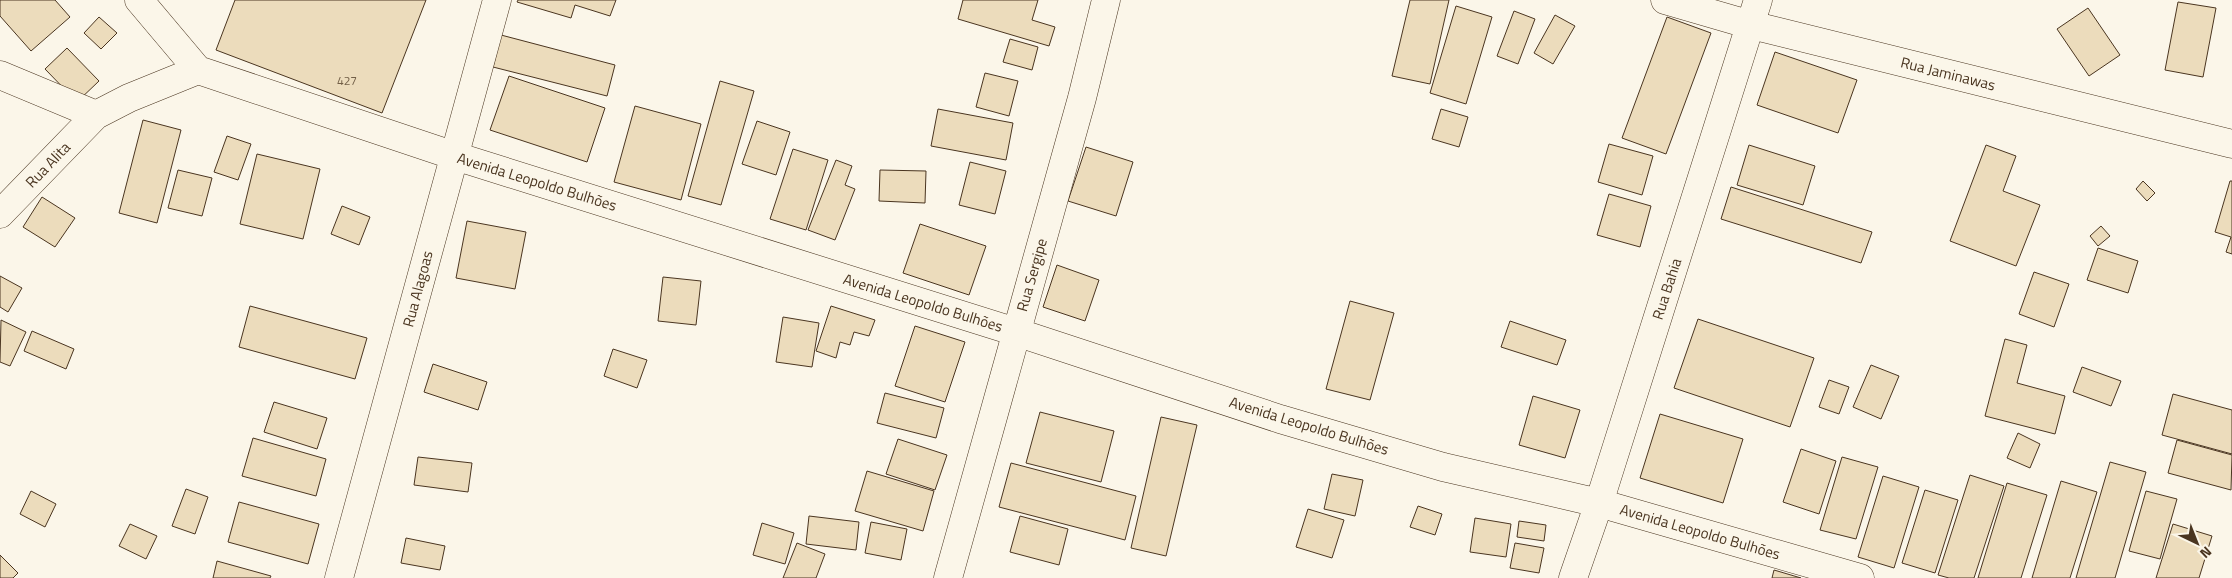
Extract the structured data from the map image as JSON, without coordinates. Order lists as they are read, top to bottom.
{
  "streets": {
    "street": [
      "Rua Jaminawas",
      "Rua Alita",
      "Avenida Leopoldo Bulhões",
      "Rua Sergipe",
      "Rua Alagoas",
      "Rua Bahia"
    ]
  },
  "crossings": [
    ["Rua Jaminawas", "Rua Bahia"],
    ["Avenida Leopoldo Bulhões", "Rua Sergipe"],
    ["Avenida Leopoldo Bulhões", "Rua Alagoas"],
    ["Avenida Leopoldo Bulhões", "Rua Bahia"]
  ],
  "house_numbers": ["427"],
  "north": "bottom right"
}
